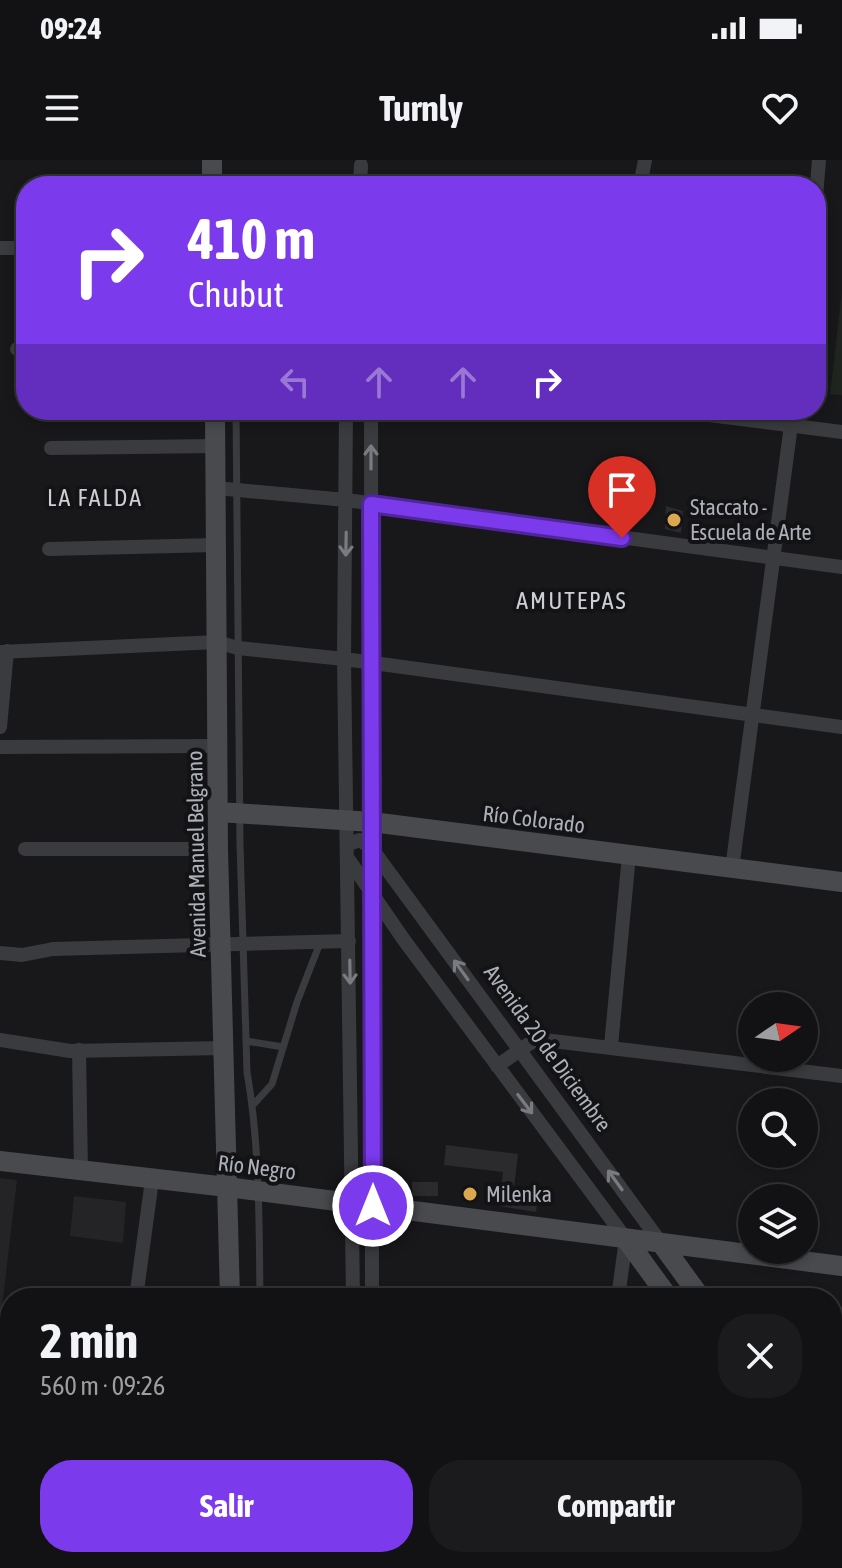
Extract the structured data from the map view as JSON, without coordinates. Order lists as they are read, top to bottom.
{
  "streets": {
    "street": [
      "Río Colorado",
      "Avenida Manuel Belgrano",
      "Avenida 20 de Diciembre",
      "Río Negro"
    ]
  },
  "crossings": [
    ["Río Colorado", "Avenida Manuel Belgrano"],
    ["Avenida Manuel Belgrano", "Río Negro"],
    ["Avenida 20 de Diciembre", "Río Negro"]
  ],
  "districts": ["LA FALDA", "AMUTEPAS"],
  "places": ["Staccato - Escuela de Arte", "Milenka"],
  "north": "right",
  "page": {
    "status": "09:24",
    "header": "Turnly",
    "turn": ["410 m", "Chubut"],
    "heading": ["2 min", "560 m · 09:26"],
    "buttons": ["Salir", "Compartir"]
  }
}
